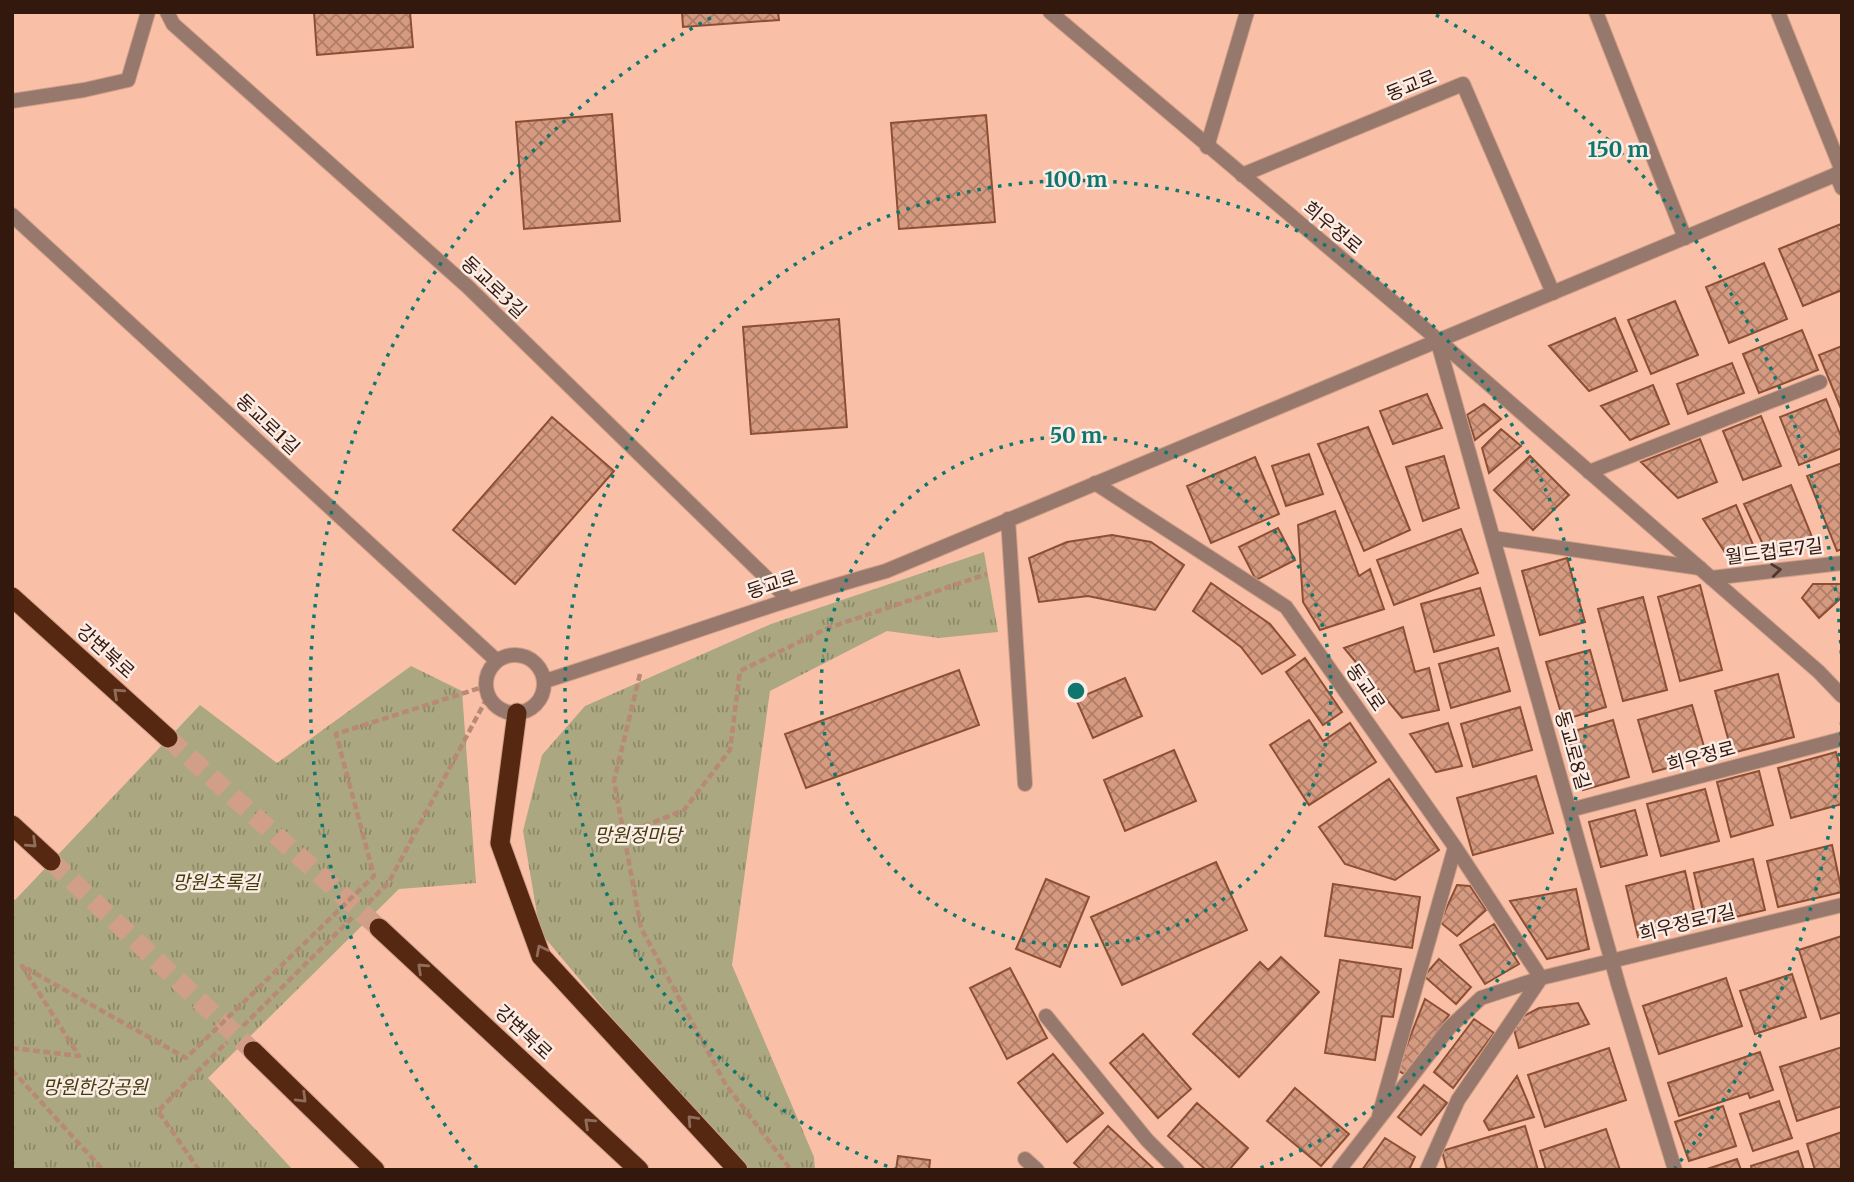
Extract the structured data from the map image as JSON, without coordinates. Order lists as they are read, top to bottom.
{
  "streets": {
    "highway": ["강변북로"],
    "street": [
      "동교로",
      "희우정로",
      "동교로3길",
      "동교로1길",
      "월드컵로7길",
      "동교로8길",
      "희우정로7길"
    ]
  },
  "crossings": [
    ["동교로", "희우정로"],
    ["동교로", "동교로3길"],
    ["동교로", "동교로1길"],
    ["동교로", "동교로8길"],
    ["동교로", "희우정로7길"],
    ["희우정로", "월드컵로7길"],
    ["희우정로", "동교로8길"],
    ["동교로8길", "희우정로7길"]
  ],
  "one_way": ["월드컵로7길", "강변북로"],
  "parks": ["망원정마당", "망원초록길", "망원한강공원"],
  "rings": ["150 m", "100 m", "50 m"]
}
